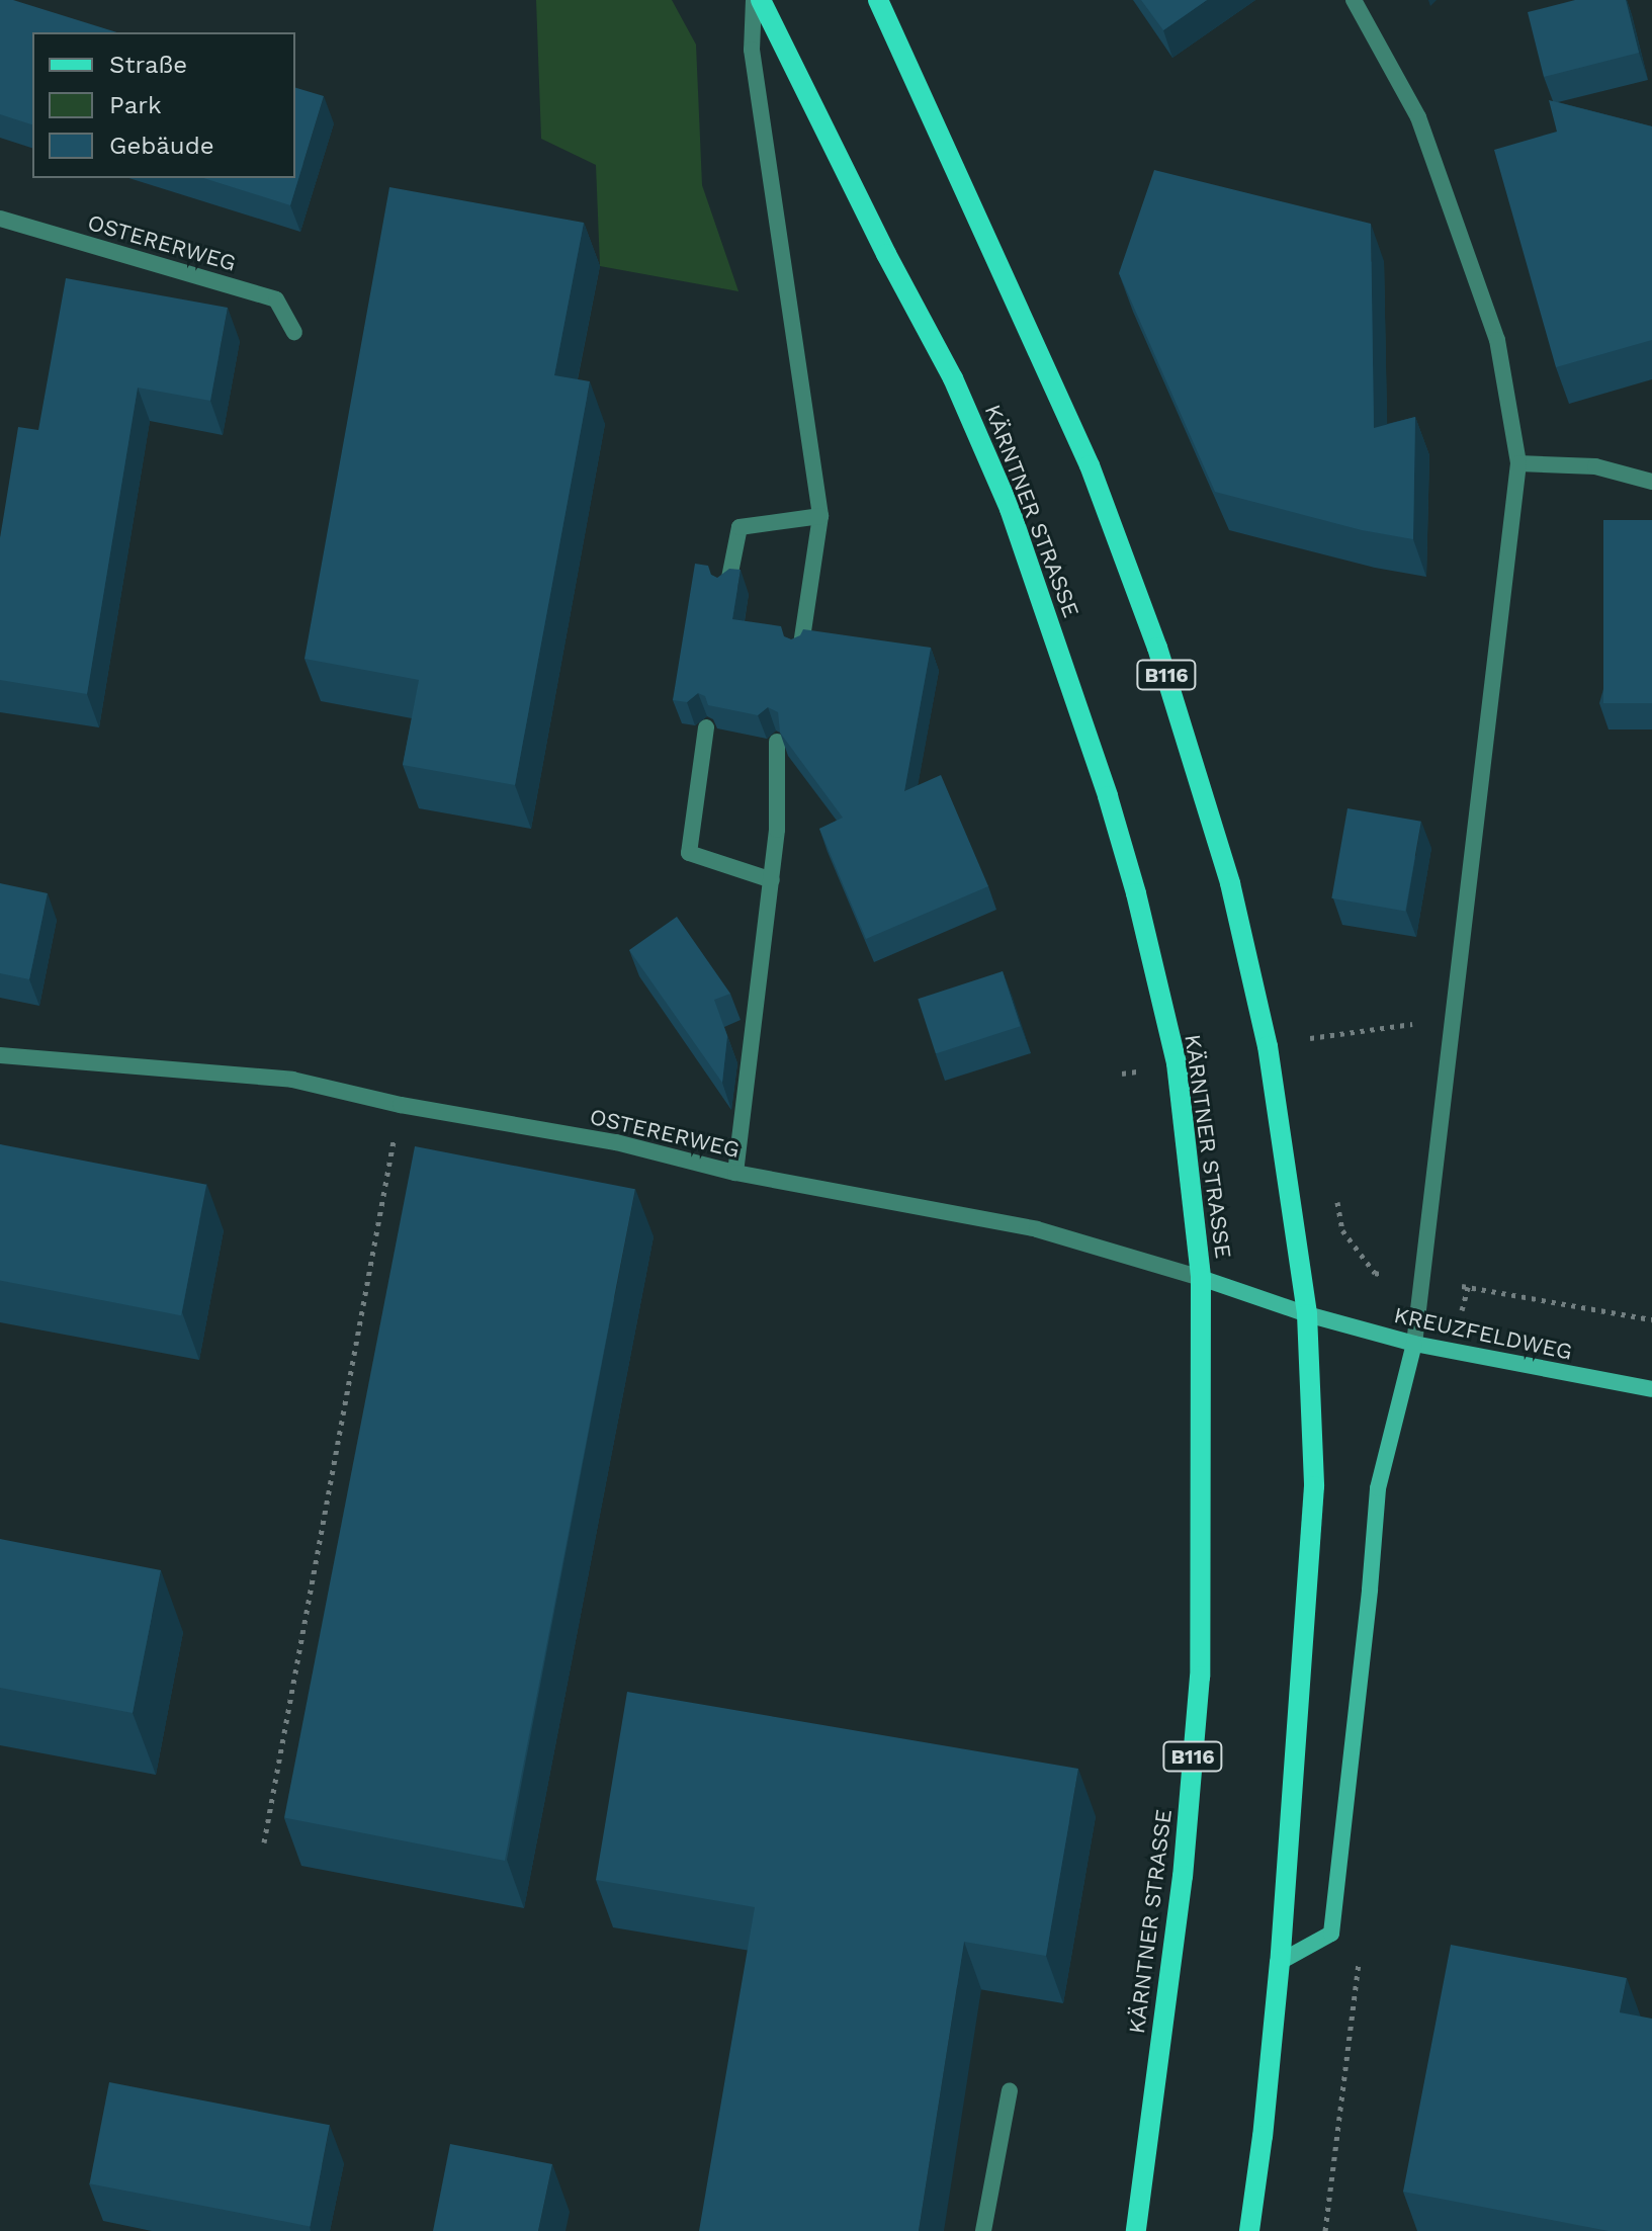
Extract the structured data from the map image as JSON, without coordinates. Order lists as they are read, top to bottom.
{
  "streets": {
    "main road": [
      "OSTERERWEG",
      "KÄRNTNER STRASSE",
      "B116",
      "KREUZFELDWEG"
    ]
  },
  "crossings": [
    ["OSTERERWEG", "KÄRNTNER STRASSE"],
    ["OSTERERWEG", "B116"],
    ["OSTERERWEG", "KREUZFELDWEG"],
    ["B116", "KREUZFELDWEG"]
  ],
  "legend": ["Straße", "Park", "Gebäude"]
}
